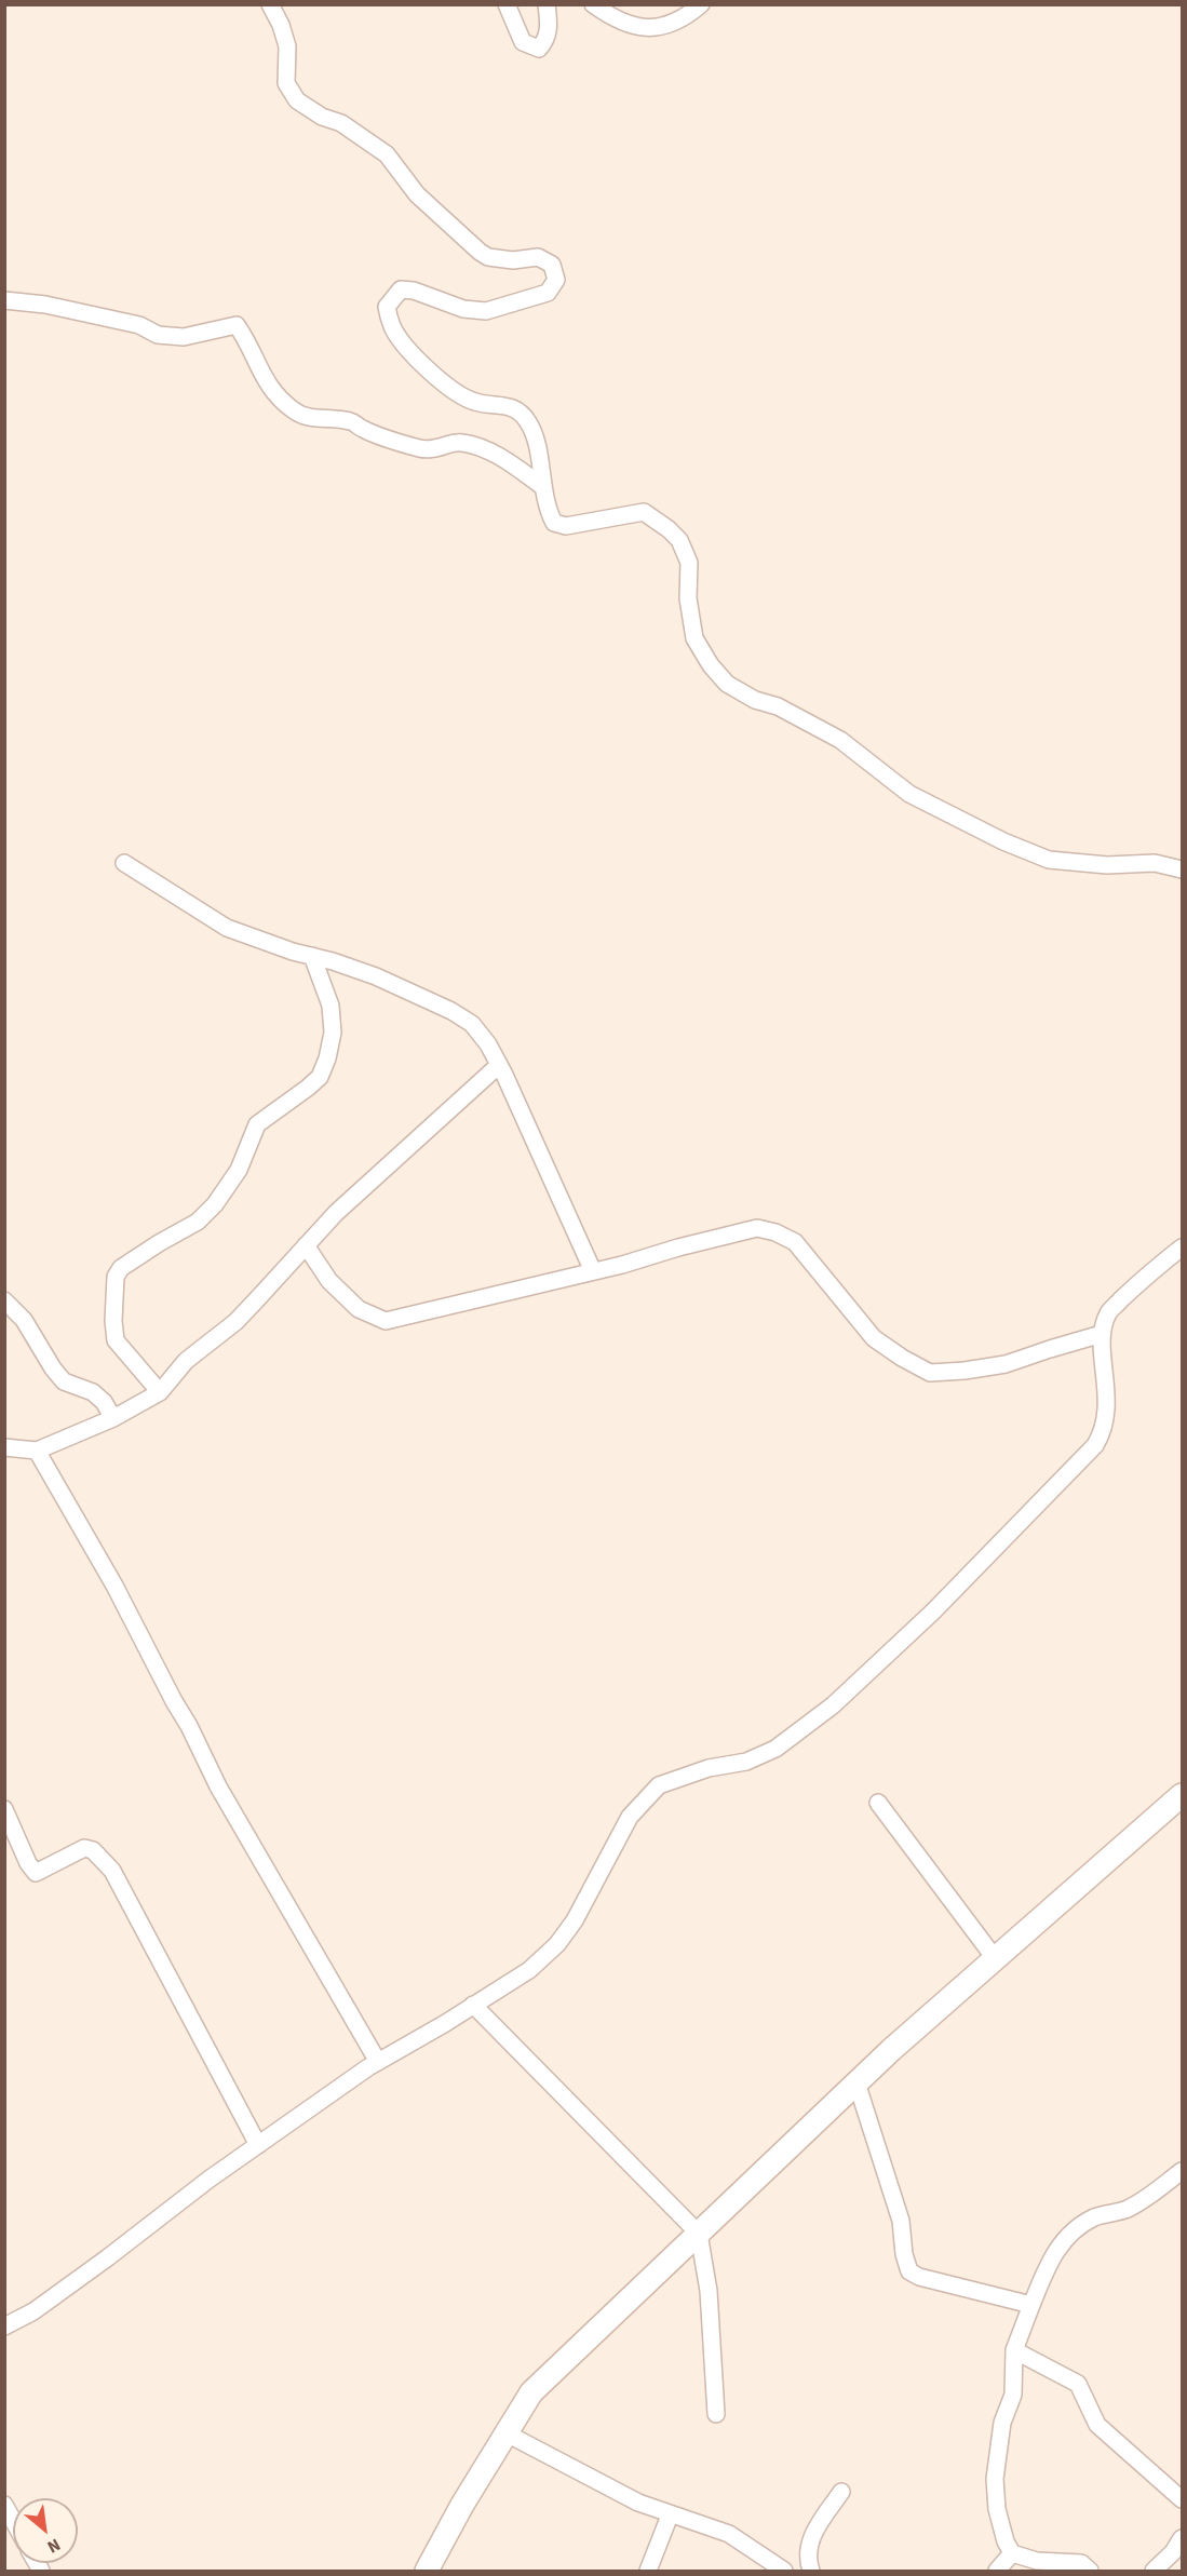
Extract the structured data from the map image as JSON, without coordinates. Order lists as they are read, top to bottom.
{
  "north": "bottom right"
}
